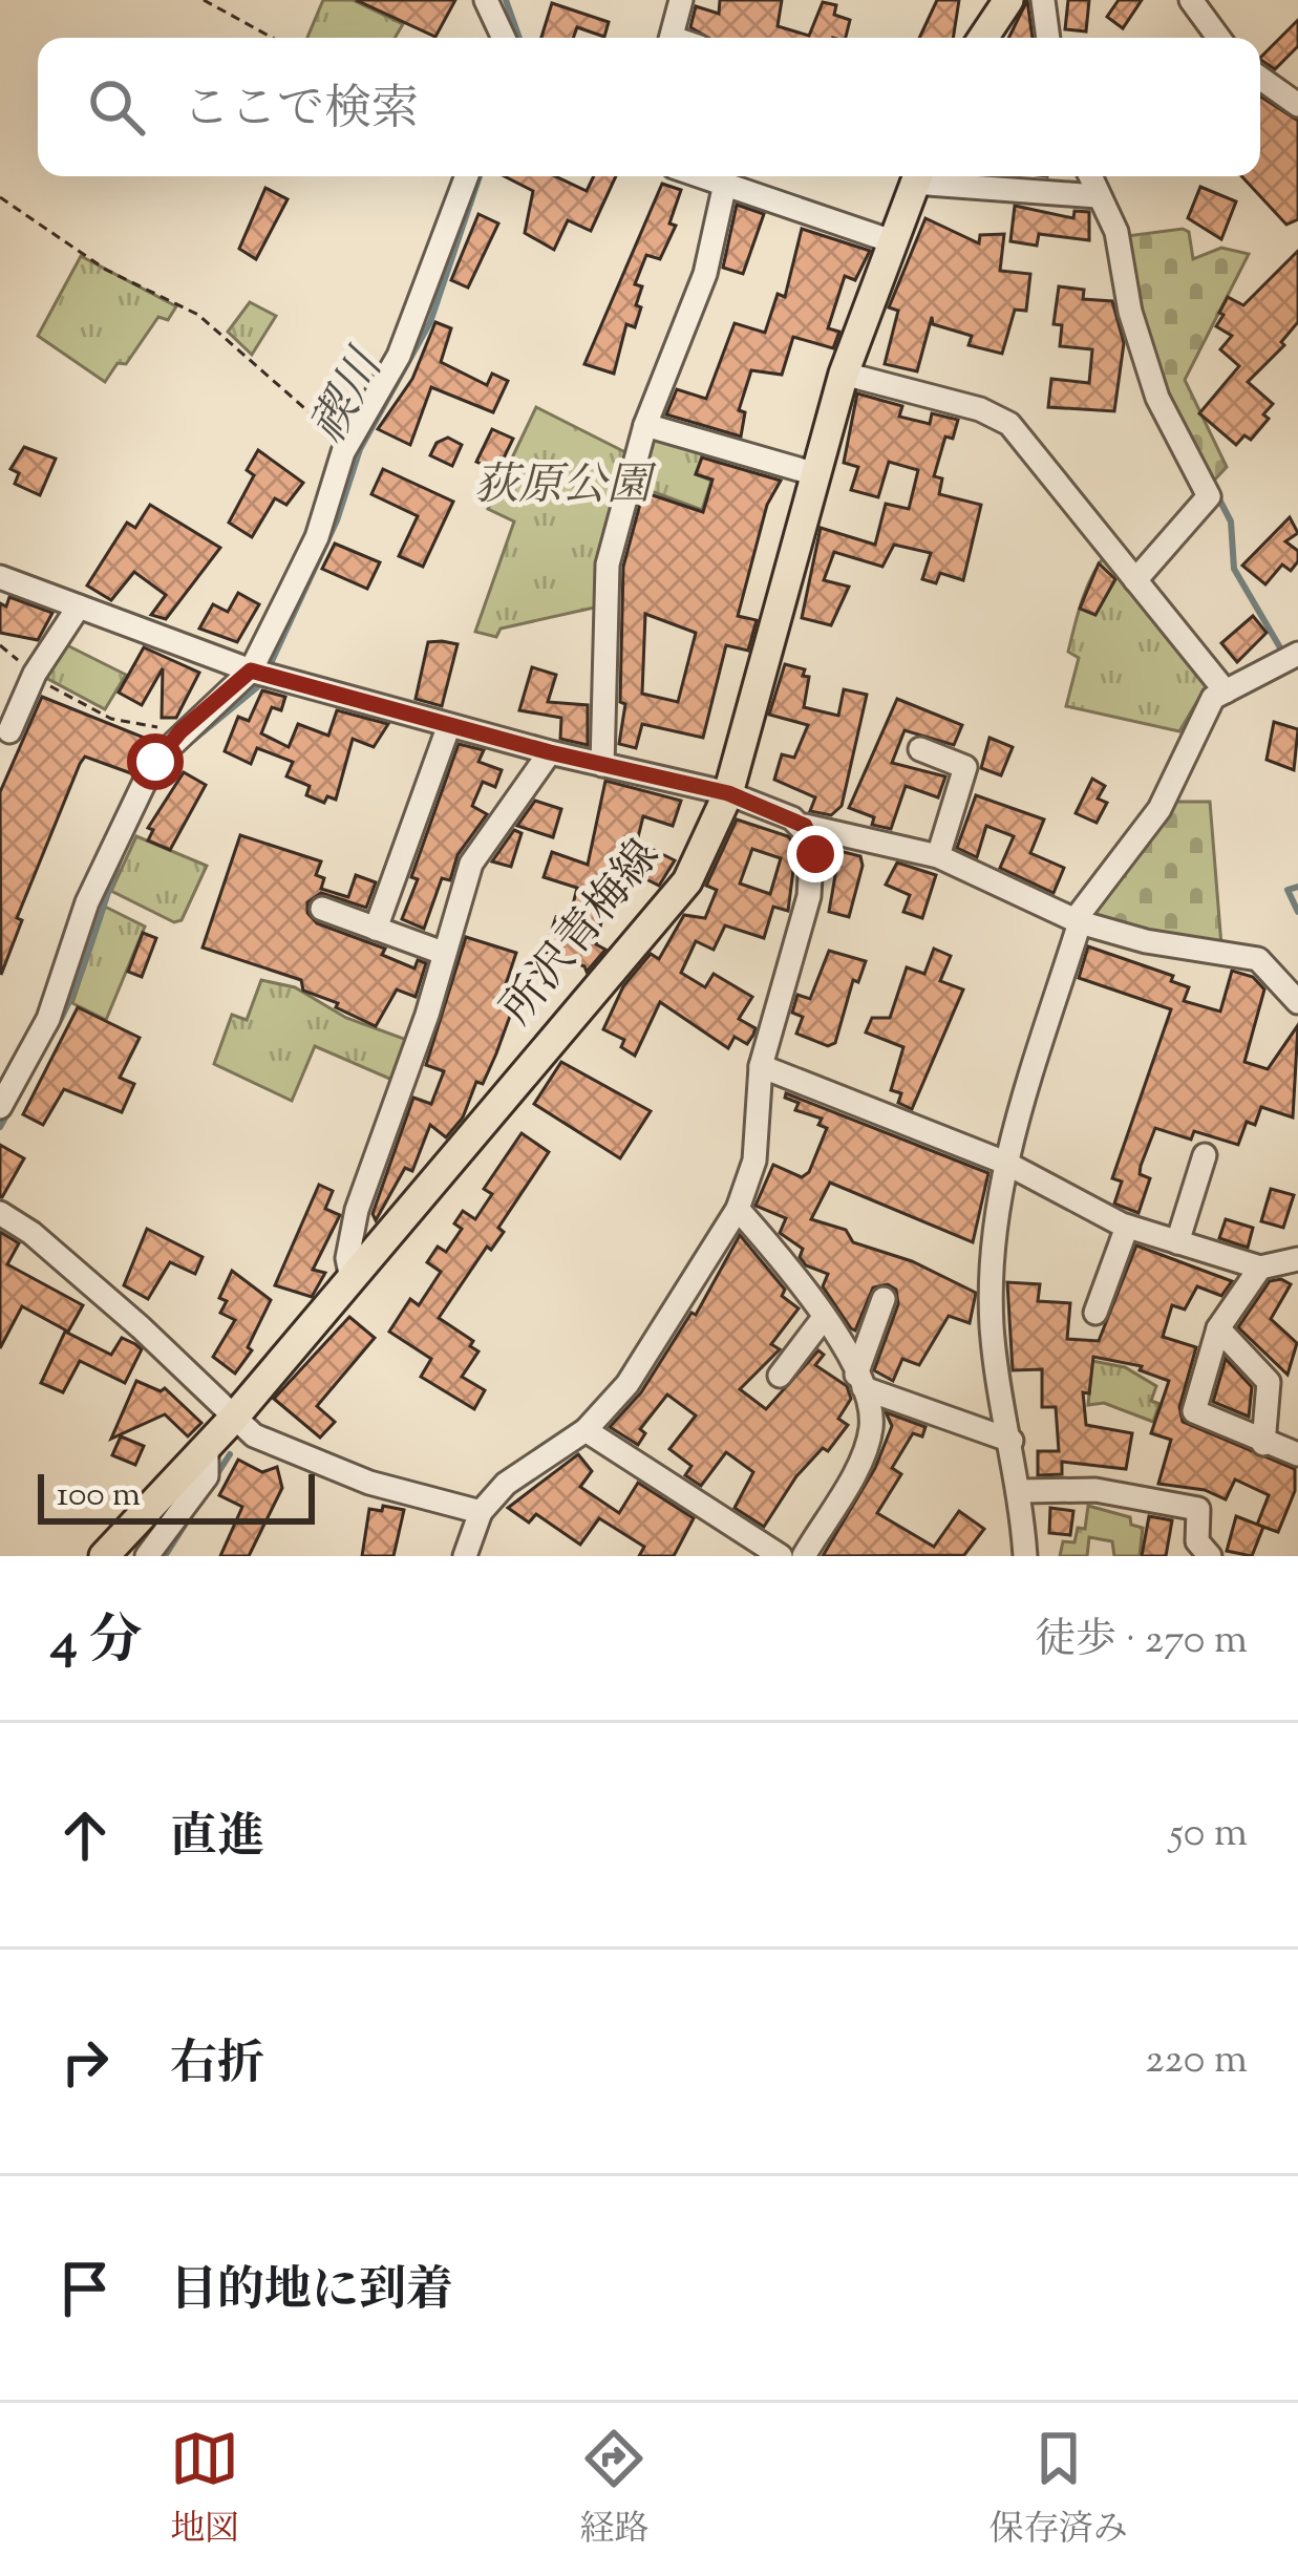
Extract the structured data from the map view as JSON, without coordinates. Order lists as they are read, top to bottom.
{
  "streets": {
    "main road": ["所沢青梅線"]
  },
  "water": ["禊川"],
  "parks": ["荻原公園"],
  "scale_bar": "100 m",
  "page": {
    "search": "ここで検索",
    "scale": "100 m",
    "heading": ["4 分", "徒歩 · 270 m"],
    "list": [
      ["直進", "50 m"],
      ["右折", "220 m"],
      "目的地に到着"
    ],
    "nav": ["地図", "経路", "保存済み"]
  }
}
